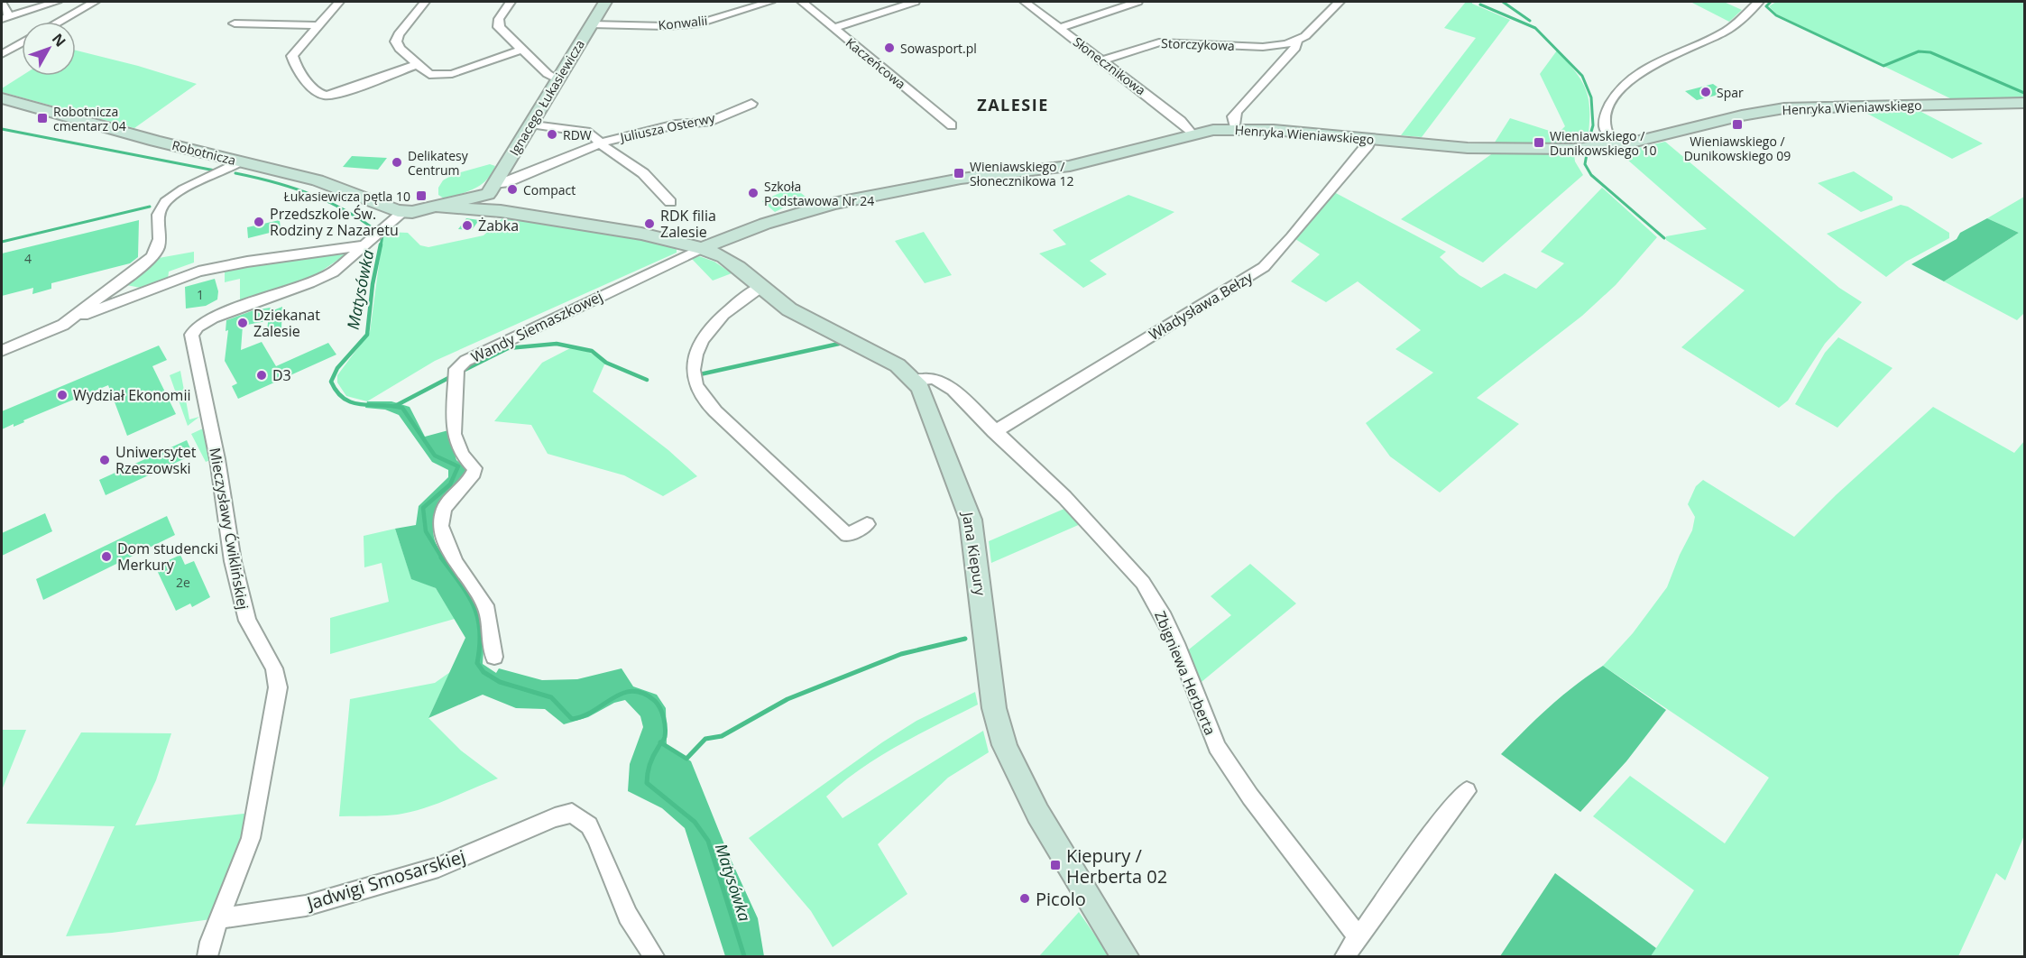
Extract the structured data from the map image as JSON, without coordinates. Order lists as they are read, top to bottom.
{
  "streets": {
    "street": [
      "Konwalii",
      "Storczykowa",
      "Kaczeńcowa",
      "Słonecznikowa",
      "Ignacego Łukasiewicza",
      "Henryka Wieniawskiego",
      "Juliusza Osterwy",
      "Robotnicza",
      "Władysława Bełzy",
      "Wandy Siemaszkowej",
      "Mieczysławy Ćwiklińskiej",
      "Jana Kiepury",
      "Zbigniewa Herberta",
      "Jadwigi Smosarskiej"
    ]
  },
  "crossings": [
    ["Konwalii", "Ignacego Łukasiewicza"],
    ["Storczykowa", "Słonecznikowa"],
    ["Słonecznikowa", "Henryka Wieniawskiego"],
    ["Ignacego Łukasiewicza", "Juliusza Osterwy"],
    ["Henryka Wieniawskiego", "Władysława Bełzy"],
    ["Henryka Wieniawskiego", "Wandy Siemaszkowej"],
    ["Henryka Wieniawskiego", "Jana Kiepury"],
    ["Robotnicza", "Mieczysławy Ćwiklińskiej"],
    ["Władysława Bełzy", "Zbigniewa Herberta"],
    ["Wandy Siemaszkowej", "Jana Kiepury"],
    ["Mieczysławy Ćwiklińskiej", "Jadwigi Smosarskiej"],
    ["Jana Kiepury", "Zbigniewa Herberta"]
  ],
  "districts": ["ZALESIE"],
  "water": ["Matysówka"],
  "places": {
    "other": [
      "Sowasport.pl",
      "Spar",
      "RDW",
      "Delikatesy Centrum",
      "Compact",
      "Szkoła Podstawowa Nr 24",
      "Przedszkole Św. Rodziny z Nazaretu",
      "RDK filia Zalesie",
      "Żabka",
      "Dziekanat Zalesie",
      "D3",
      "Wydział Ekonomii",
      "Uniwersytet Rzeszowski",
      "Dom studencki Merkury",
      "Picolo"
    ],
    "transit": [
      "Robotnicza cmentarz 04",
      "Wieniawskiego / Dunikowskiego 09",
      "Wieniawskiego / Dunikowskiego 10",
      "Wieniawskiego / Słonecznikowa 12",
      "Łukasiewicza pętla 10",
      "Kiepury / Herberta 02"
    ]
  },
  "house_numbers": ["4", "1", "2e"],
  "north": "top right"
}
